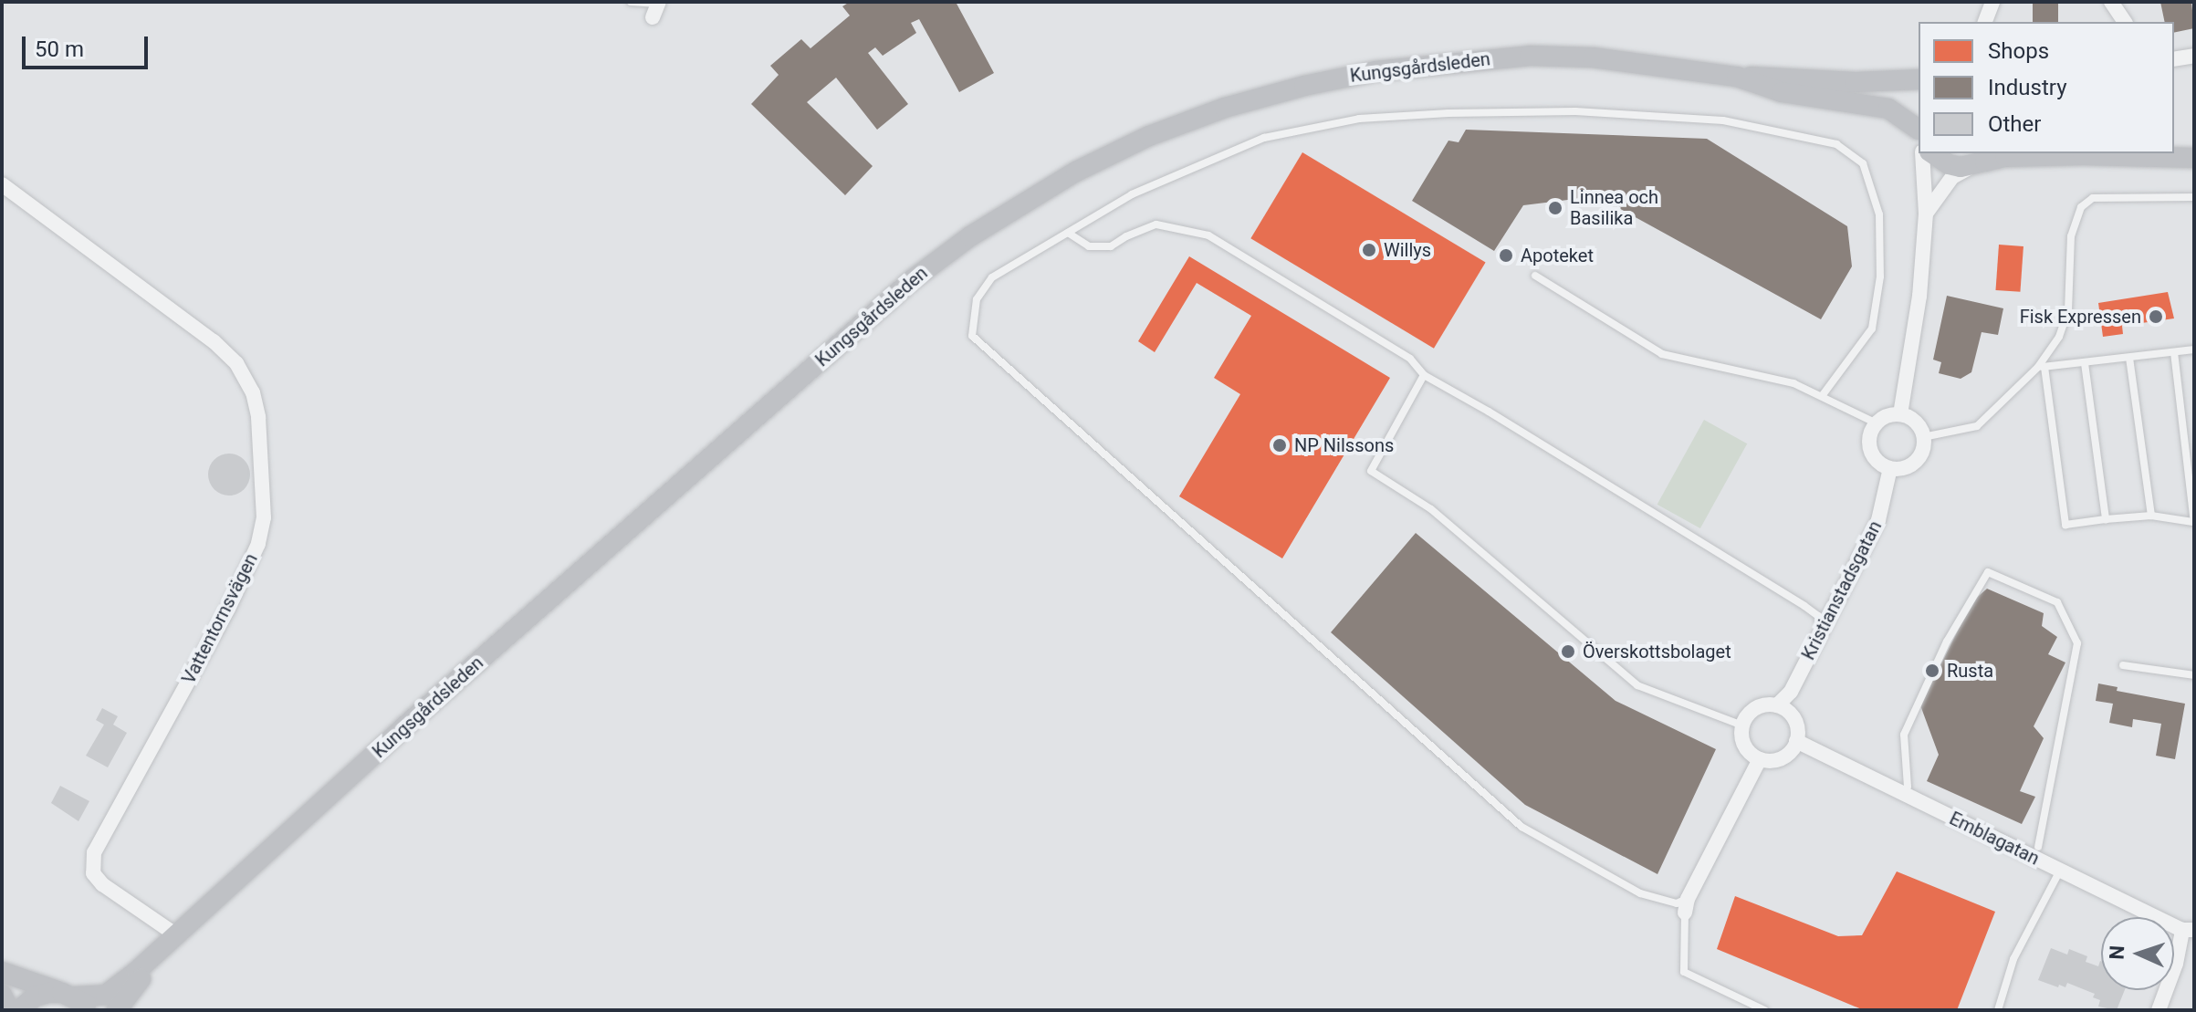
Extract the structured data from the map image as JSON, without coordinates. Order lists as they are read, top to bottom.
{
  "streets": {
    "main road": ["Kungsgårdsleden"],
    "street": ["Kristianstadsgatan", "Vattentornsvägen", "Emblagatan"]
  },
  "crossings": [
    ["Kungsgårdsleden", "Vattentornsvägen"],
    ["Kristianstadsgatan", "Emblagatan"]
  ],
  "places": [
    "Linnea och Basilika",
    "Willys",
    "Apoteket",
    "Fisk Expressen",
    "NP Nilssons",
    "Överskottsbolaget",
    "Rusta"
  ],
  "legend": ["Shops", "Industry", "Other"],
  "scale_bar": "50 m",
  "north": "left"
}
